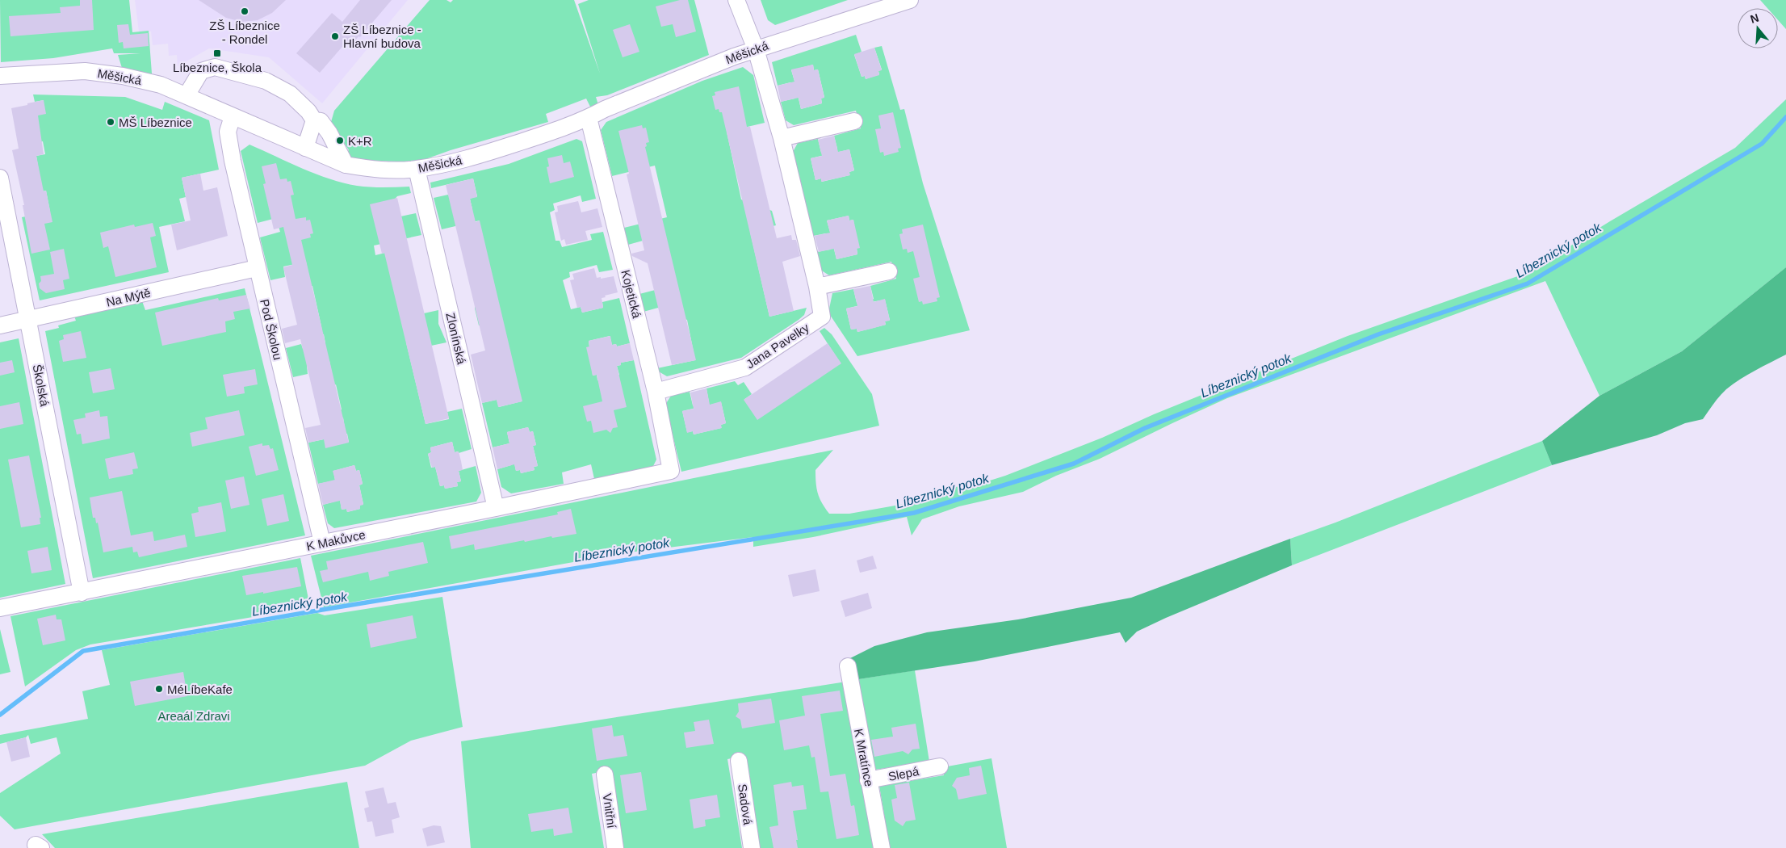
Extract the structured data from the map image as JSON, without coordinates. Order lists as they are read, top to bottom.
{
  "streets": {
    "street": [
      "Měšická",
      "Kojetická",
      "Na Mýtě",
      "Pod Školou",
      "Zlonínská",
      "Jana Pavelky",
      "Školská",
      "K Makůvce",
      "K Mratínce",
      "Slepá",
      "Sadová",
      "Vnitřní"
    ]
  },
  "crossings": [
    ["Měšická", "Kojetická"],
    ["Měšická", "Pod Školou"],
    ["Měšická", "Zlonínská"],
    ["Měšická", "Jana Pavelky"],
    ["Kojetická", "Jana Pavelky"],
    ["Kojetická", "K Makůvce"],
    ["Na Mýtě", "Pod Školou"],
    ["Na Mýtě", "Školská"],
    ["Pod Školou", "K Makůvce"],
    ["Zlonínská", "K Makůvce"],
    ["Školská", "K Makůvce"],
    ["K Mratínce", "Slepá"]
  ],
  "water": ["Líbeznický potok"],
  "parks": ["Areaál Zdravi"],
  "places": {
    "other": [
      "ZŠ Líbeznice - Rondel",
      "ZŠ Líbeznice - Hlavní budova",
      "MŠ Líbeznice",
      "K+R",
      "MéLíbeKafe"
    ],
    "transit": ["Líbeznice, Škola"]
  },
  "north": "top"
}
